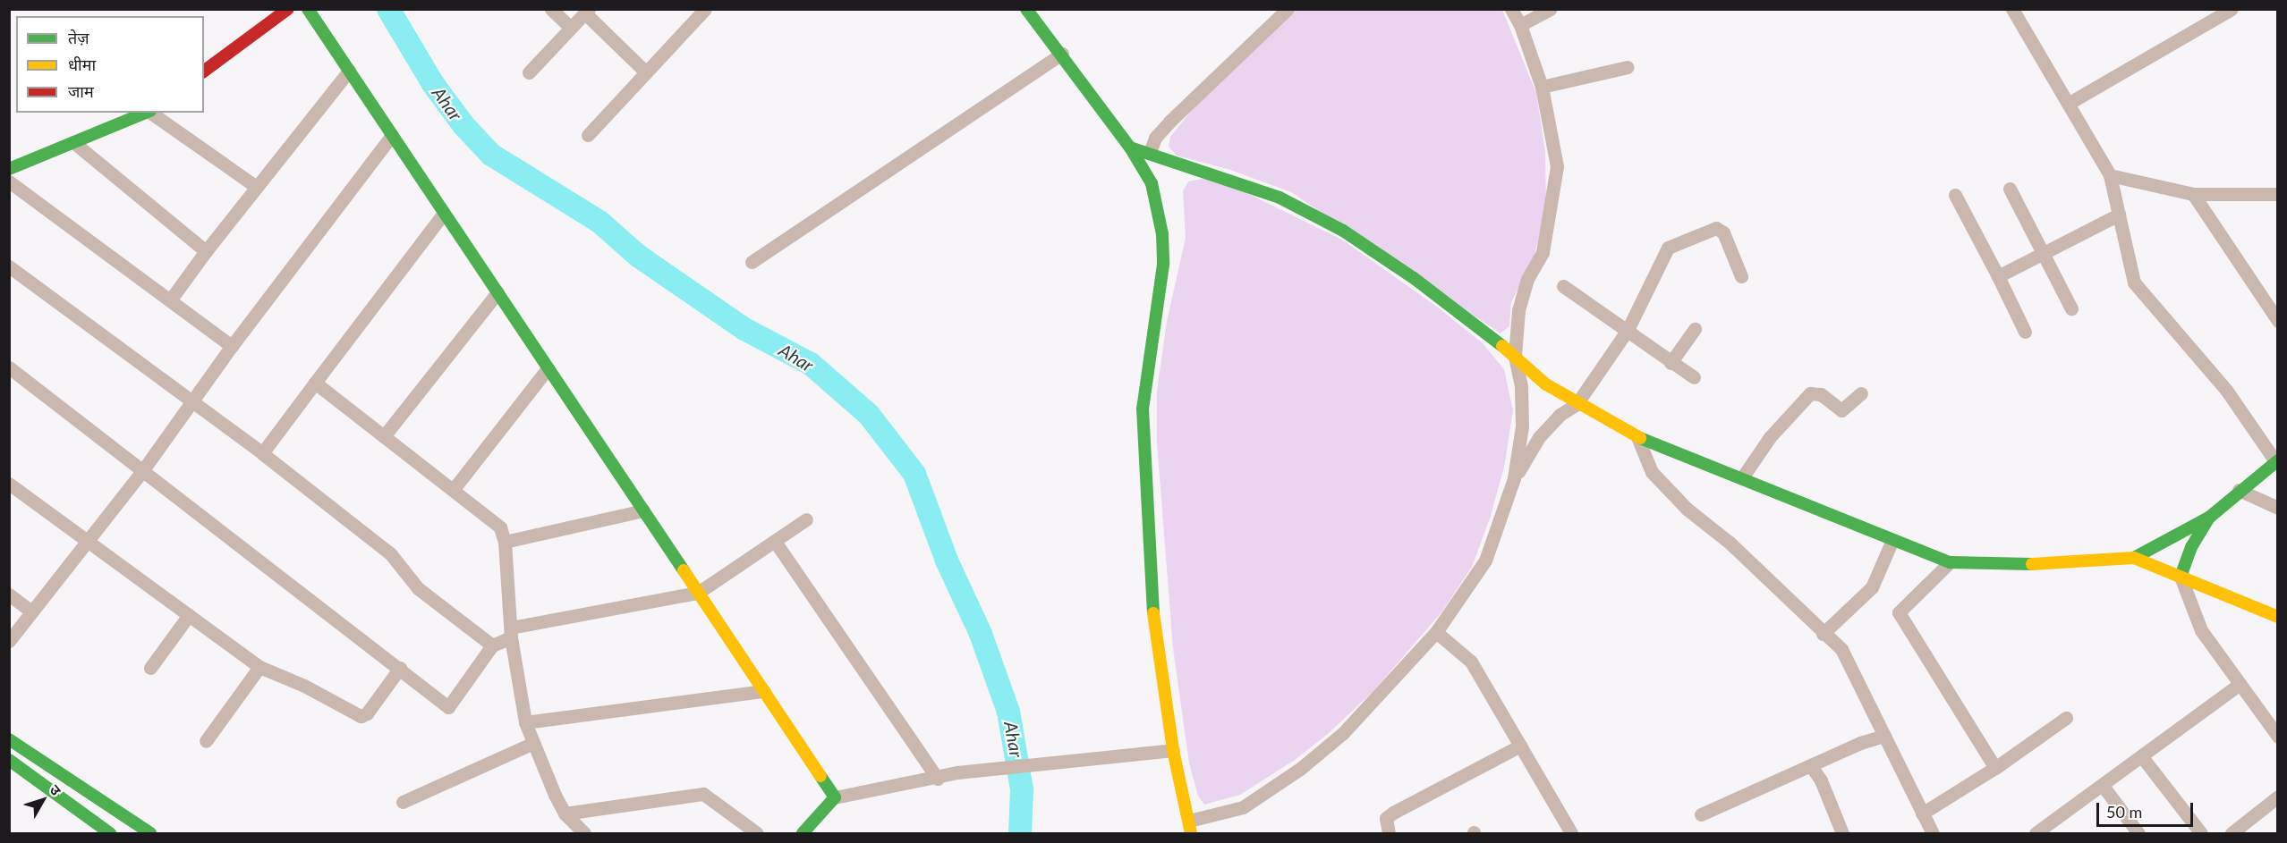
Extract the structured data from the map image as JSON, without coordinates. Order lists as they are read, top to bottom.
{
  "water": ["Ahar"],
  "legend": ["तेज़", "धीमा", "जाम"],
  "scale_bar": "50 m",
  "north": "top right"
}
